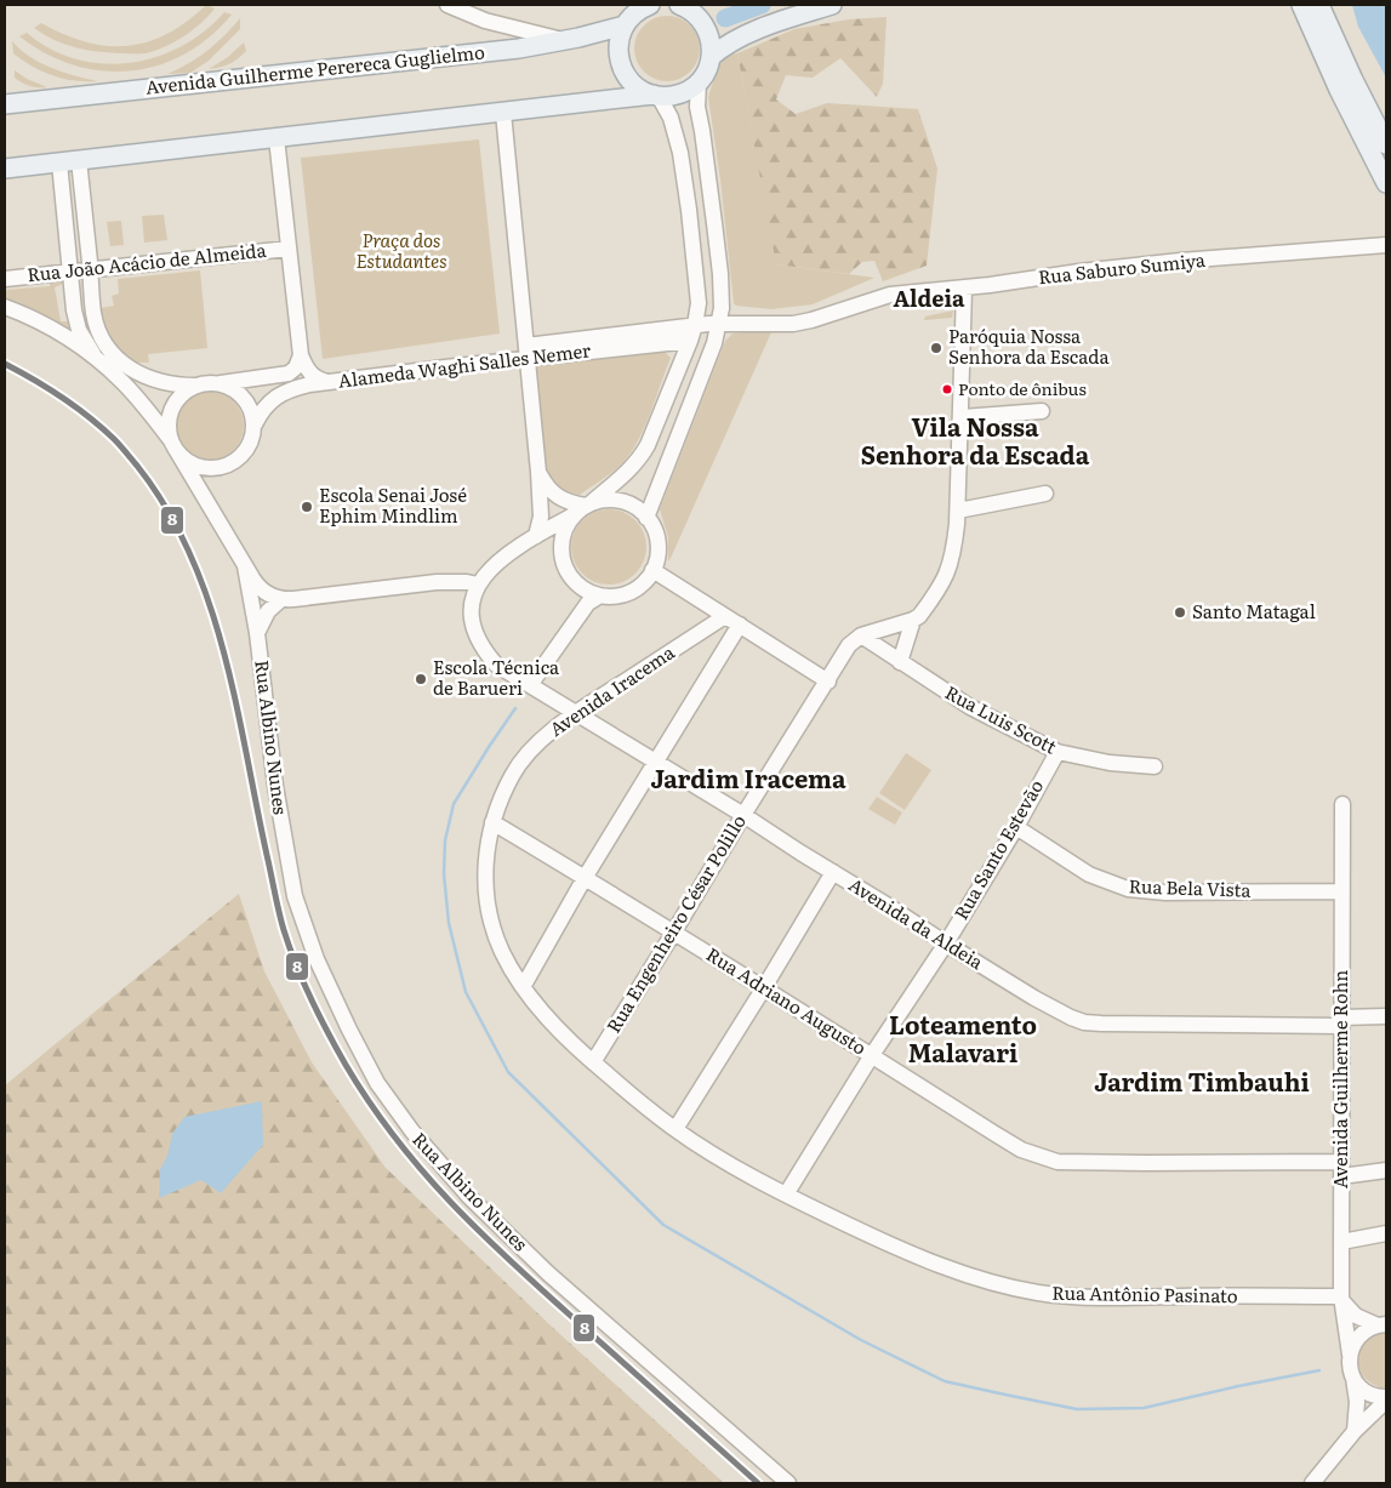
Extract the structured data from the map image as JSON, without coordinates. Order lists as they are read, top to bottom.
{
  "streets": {
    "main road": ["Avenida Guilherme Perereca Guglielmo"],
    "street": [
      "Rua João Acácio de Almeida",
      "Rua Saburo Sumiya",
      "Alameda Waghi Salles Nemer",
      "Avenida Iracema",
      "Rua Luis Scott",
      "Rua Albino Nunes",
      "Rua Santo Estevão",
      "Rua Bela Vista",
      "Rua Engenheiro César Polillo",
      "Avenida da Aldeia",
      "Rua Adriano Augusto",
      "Avenida Guilherme Rohn",
      "Rua Antônio Pasinato"
    ]
  },
  "crossings": [
    ["Rua Saburo Sumiya", "Alameda Waghi Salles Nemer"],
    ["Avenida Iracema", "Rua Santo Estevão"],
    ["Avenida Iracema", "Rua Engenheiro César Polillo"],
    ["Avenida Iracema", "Avenida da Aldeia"],
    ["Avenida Iracema", "Rua Adriano Augusto"],
    ["Avenida Iracema", "Rua Antônio Pasinato"],
    ["Rua Luis Scott", "Rua Santo Estevão"],
    ["Rua Luis Scott", "Rua Engenheiro César Polillo"],
    ["Rua Santo Estevão", "Rua Bela Vista"],
    ["Rua Santo Estevão", "Avenida da Aldeia"],
    ["Rua Santo Estevão", "Rua Adriano Augusto"],
    ["Rua Santo Estevão", "Rua Antônio Pasinato"],
    ["Rua Bela Vista", "Avenida Guilherme Rohn"],
    ["Rua Engenheiro César Polillo", "Avenida da Aldeia"],
    ["Rua Engenheiro César Polillo", "Rua Adriano Augusto"],
    ["Avenida da Aldeia", "Avenida Guilherme Rohn"],
    ["Rua Adriano Augusto", "Avenida Guilherme Rohn"],
    ["Avenida Guilherme Rohn", "Rua Antônio Pasinato"]
  ],
  "districts": [
    "Aldeia",
    "Vila Nossa Senhora da Escada",
    "Jardim Iracema",
    "Loteamento Malavari",
    "Jardim Timbauhi"
  ],
  "parks": ["Praça dos Estudantes"],
  "places": [
    "Paróquia Nossa Senhora da Escada",
    "Ponto de ônibus",
    "Escola Senai José Ephim Mindlim",
    "Santo Matagal",
    "Escola Técnica de Barueri"
  ],
  "lines": ["transit line 8"]
}
